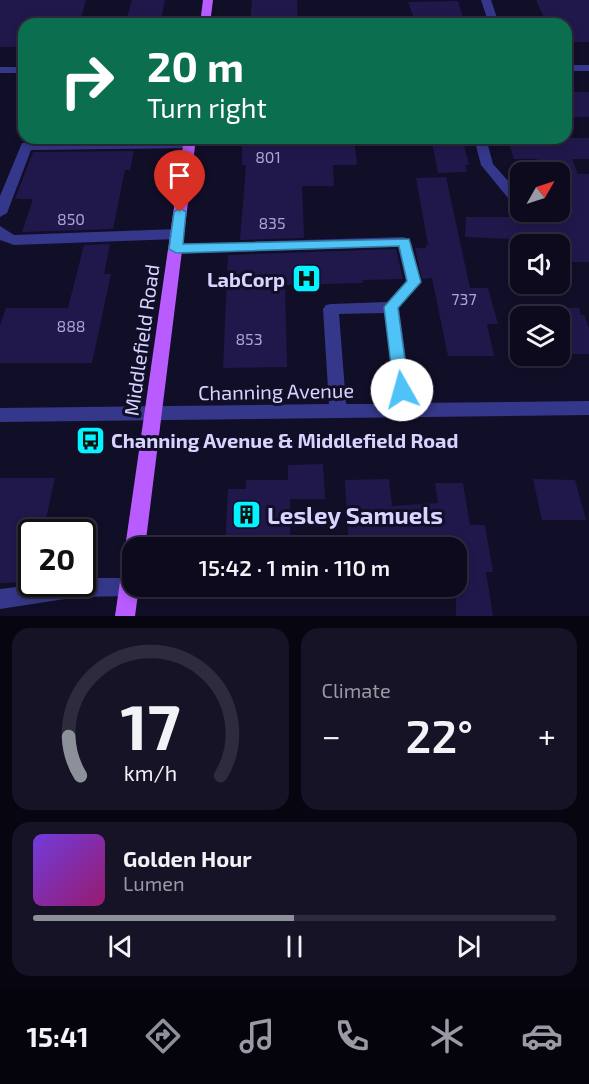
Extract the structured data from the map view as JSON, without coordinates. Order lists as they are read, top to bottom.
{
  "streets": {
    "main road": ["Middlefield Road"],
    "street": ["Channing Avenue"]
  },
  "crossings": [
    ["Middlefield Road", "Channing Avenue"]
  ],
  "places": {
    "hospital": ["LabCorp"],
    "bus stop": ["Channing Avenue & Middlefield Road"],
    "building": ["Lesley Samuels"]
  },
  "house_numbers": [
    "801",
    "850",
    "835",
    "737",
    "888",
    "853"
  ],
  "north": "top right",
  "page": {
    "turn": ["20 m", "Turn right"],
    "limit": "20",
    "trip": "15:42 · 1 min · 110 m",
    "tile": "Climate",
    "heat": ["−", "22°", "+"],
    "song": ["Golden Hour", "Lumen"],
    "tabs": "15:41",
    "gauge": ["17", "km/h"]
  }
}
